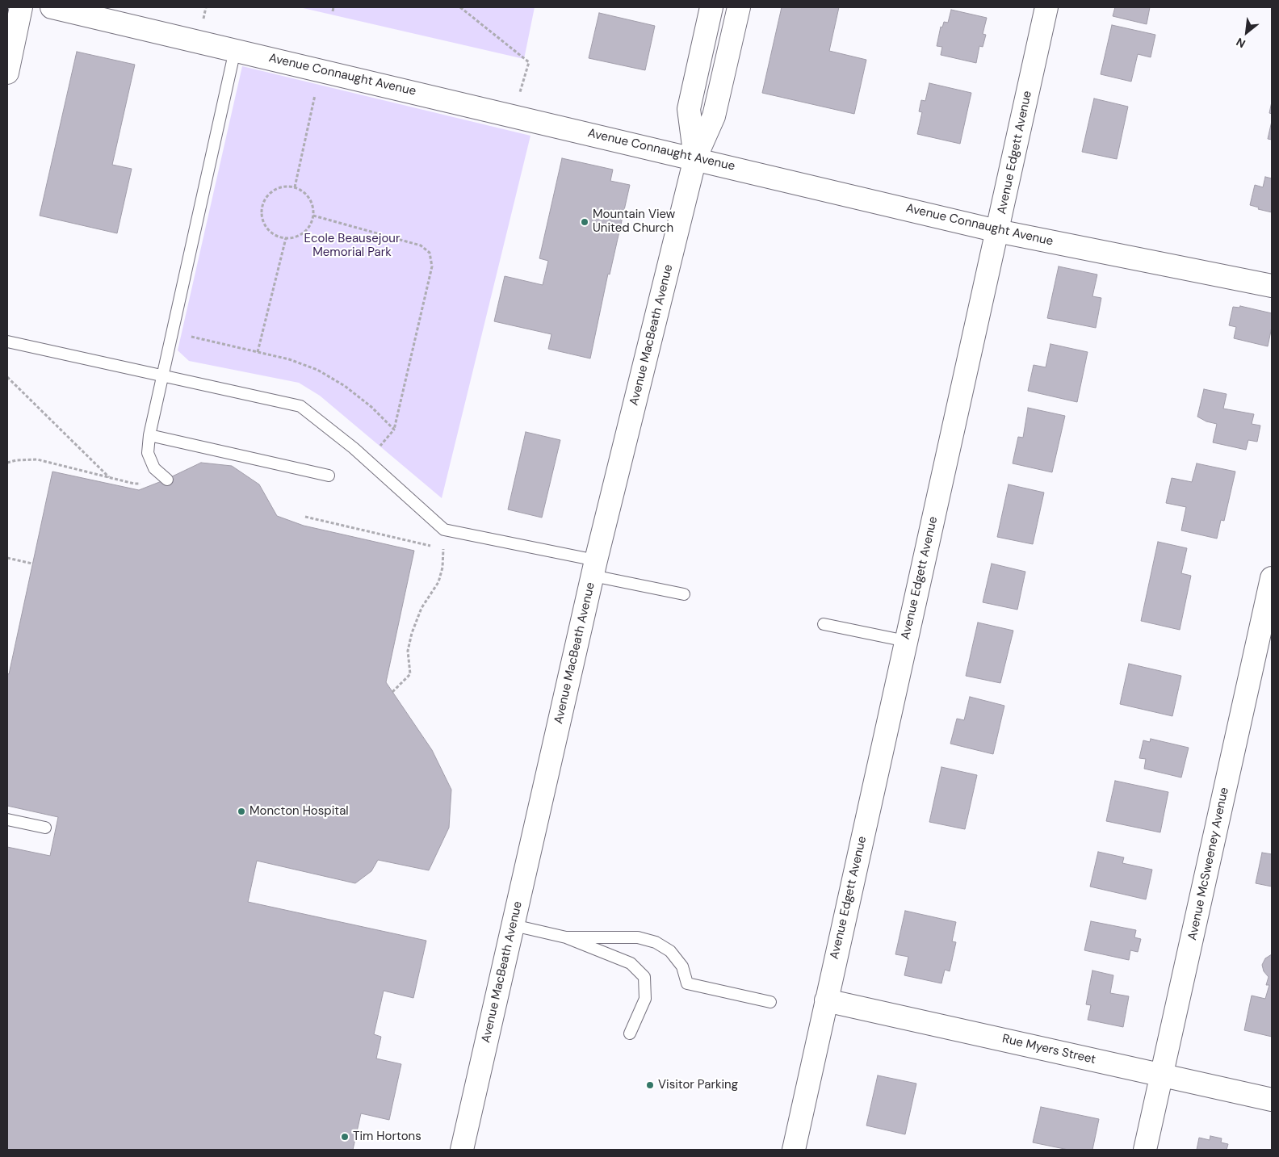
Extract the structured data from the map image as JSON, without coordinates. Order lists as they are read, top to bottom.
{
  "streets": {
    "street": [
      "Avenue Connaught Avenue",
      "Avenue Edgett Avenue",
      "Avenue MacBeath Avenue",
      "Avenue McSweeney Avenue",
      "Rue Myers Street"
    ]
  },
  "crossings": [
    ["Avenue Connaught Avenue", "Avenue Edgett Avenue"],
    ["Avenue Connaught Avenue", "Avenue MacBeath Avenue"],
    ["Avenue Edgett Avenue", "Rue Myers Street"],
    ["Avenue McSweeney Avenue", "Rue Myers Street"]
  ],
  "parks": ["Ecole Beausejour Memorial Park"],
  "places": [
    "Mountain View United Church",
    "Moncton Hospital",
    "Visitor Parking",
    "Tim Hortons"
  ],
  "north": "bottom left"
}
